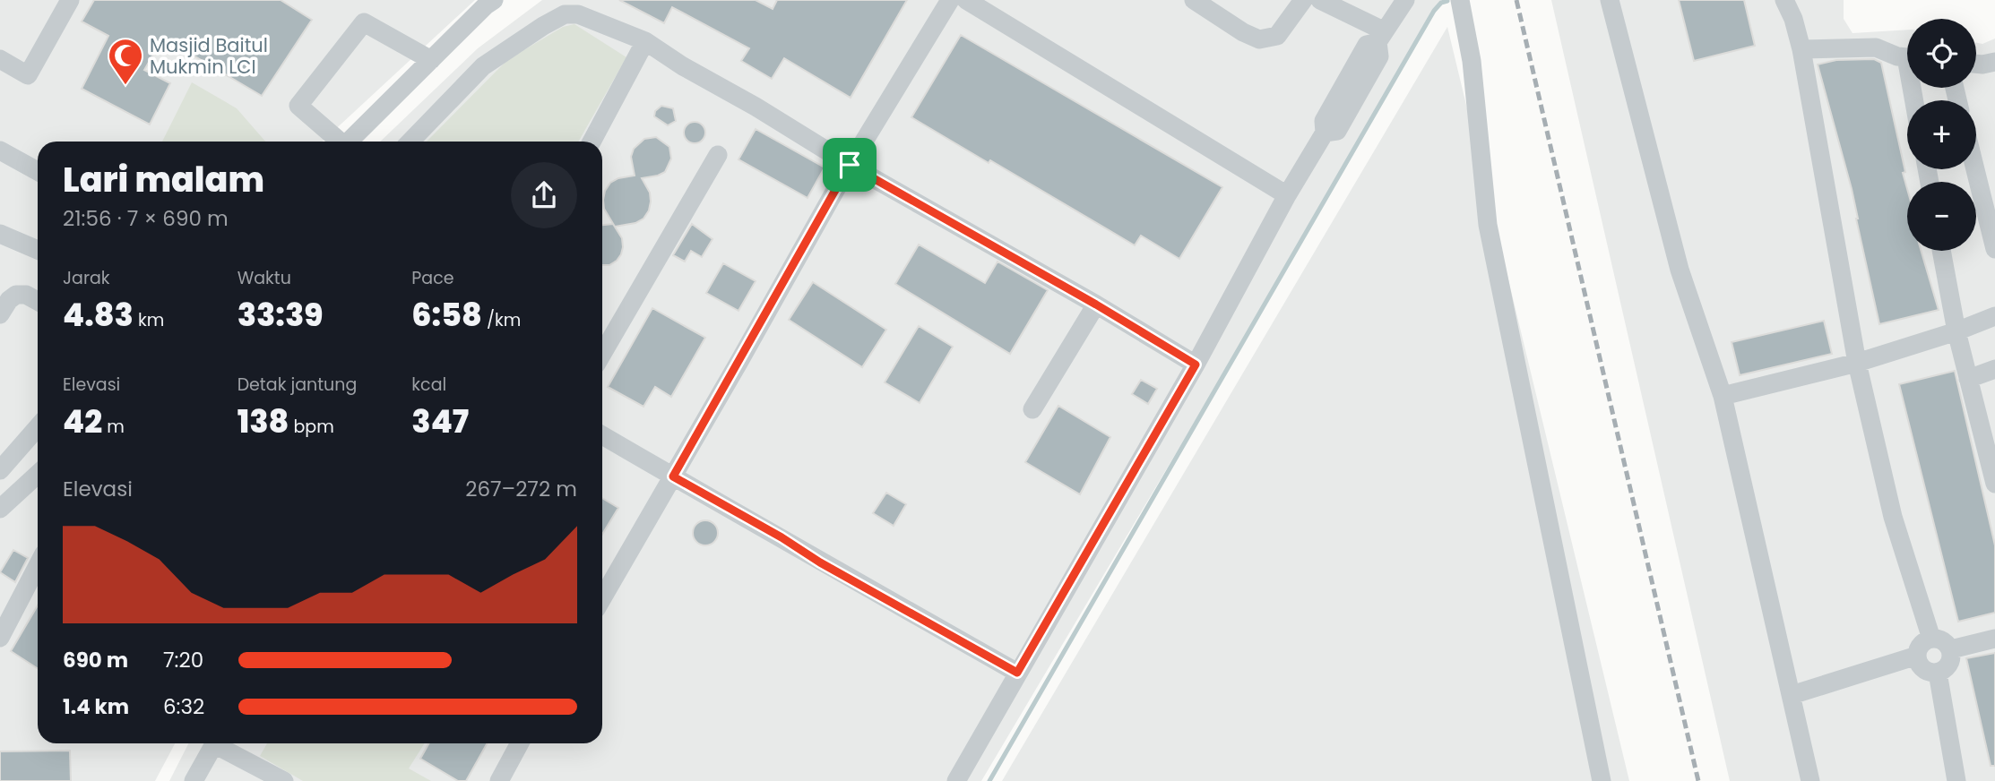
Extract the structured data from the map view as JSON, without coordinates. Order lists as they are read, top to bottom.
{
  "places": {
    "mosque": ["Masjid Baitul Mukmin LCI"]
  },
  "page": {
    "map_buttons": ["+", "−"],
    "heading": ["Lari malam", "21:56 · 7 × 690 m"],
    "stats": [
      ["Jarak", "4.83 km"],
      ["Waktu", "33:39"],
      ["Pace", "6:58 /km"],
      ["Elevasi", "42 m"],
      ["Detak jantung", "138 bpm"],
      ["kcal", "347"]
    ],
    "chart": ["Elevasi", "267–272 m"],
    "list": [
      {
        "name": "690 m",
        "note": "7:20"
      },
      {
        "name": "1.4 km",
        "note": "6:32"
      }
    ]
  }
}
